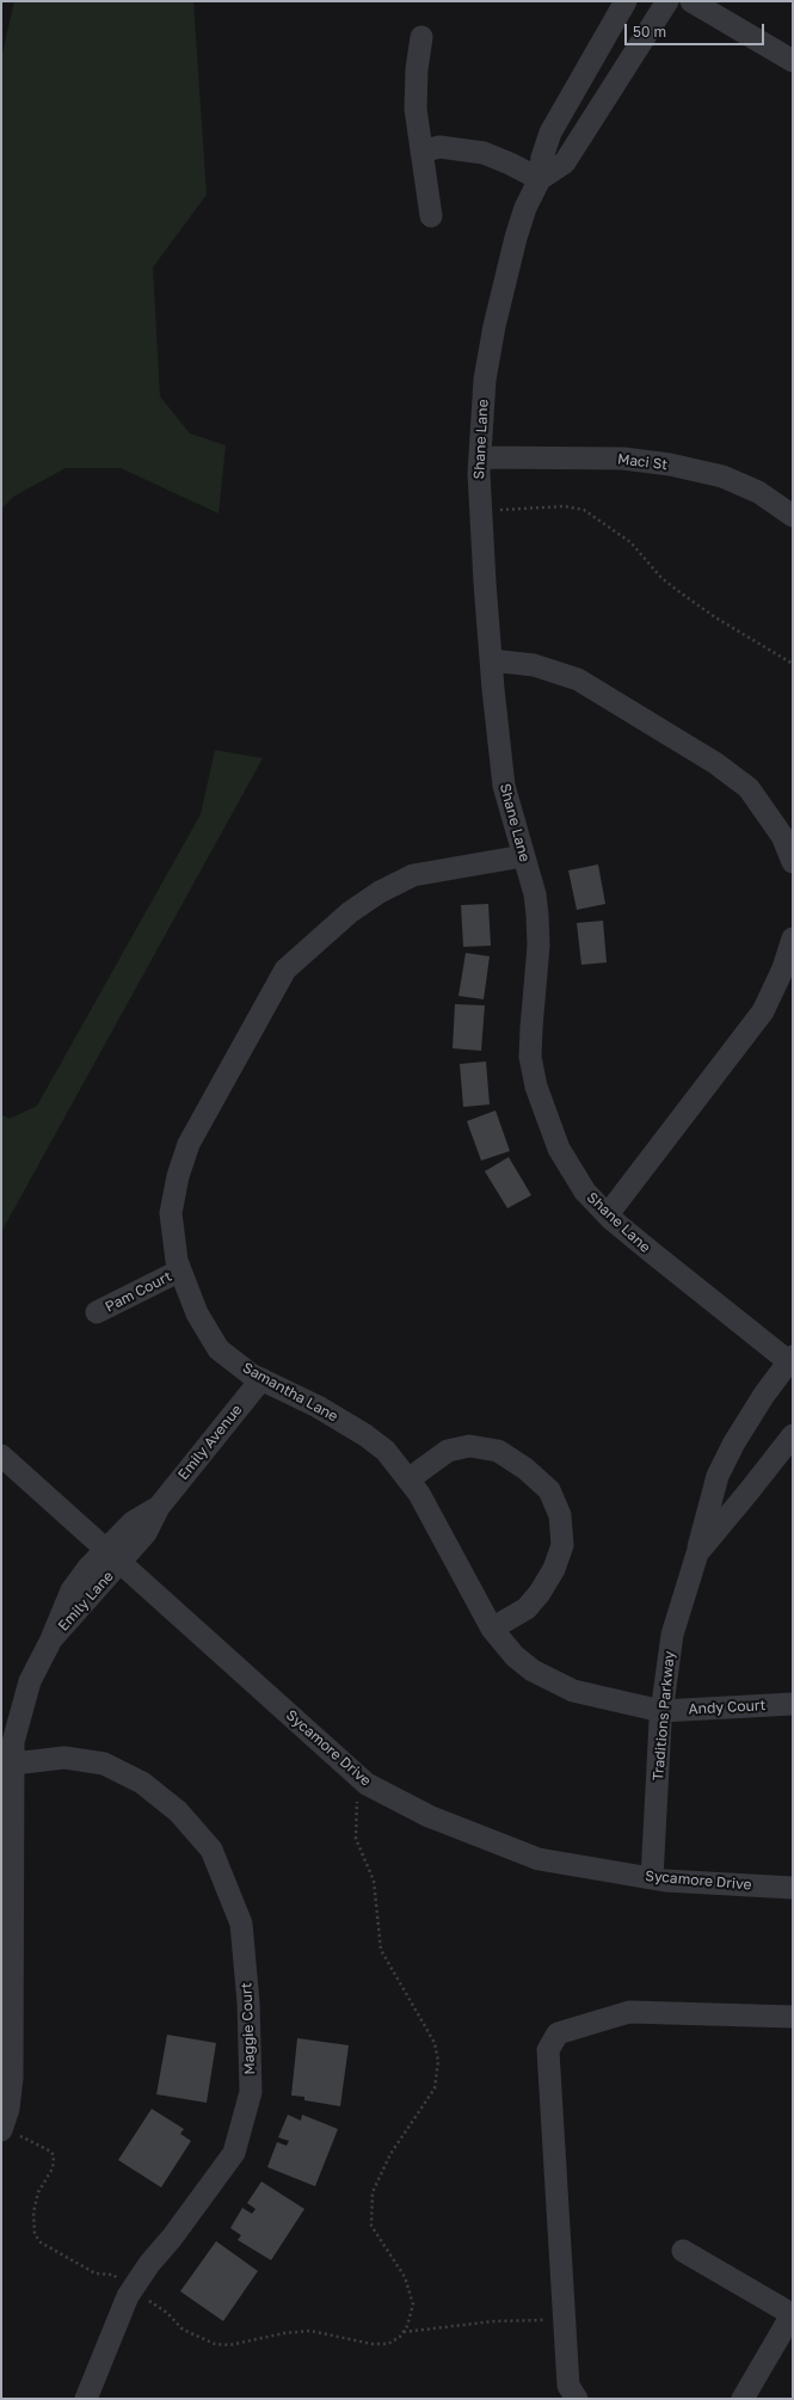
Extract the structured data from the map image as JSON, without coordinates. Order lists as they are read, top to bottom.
{
  "streets": {
    "street": [
      "Shane Lane",
      "Maci St",
      "Pam Court",
      "Samantha Lane",
      "Emily Avenue",
      "Emily Lane",
      "Andy Court",
      "Traditions Parkway",
      "Sycamore Drive",
      "Maggie Court"
    ]
  },
  "crossings": [
    ["Shane Lane", "Maci St"],
    ["Shane Lane", "Samantha Lane"],
    ["Shane Lane", "Traditions Parkway"],
    ["Pam Court", "Samantha Lane"],
    ["Samantha Lane", "Emily Avenue"],
    ["Samantha Lane", "Andy Court"],
    ["Samantha Lane", "Traditions Parkway"],
    ["Emily Avenue", "Emily Lane"],
    ["Emily Avenue", "Sycamore Drive"],
    ["Emily Lane", "Sycamore Drive"],
    ["Emily Lane", "Maggie Court"],
    ["Andy Court", "Traditions Parkway"],
    ["Traditions Parkway", "Sycamore Drive"]
  ],
  "scale_bar": "50 m"
}
